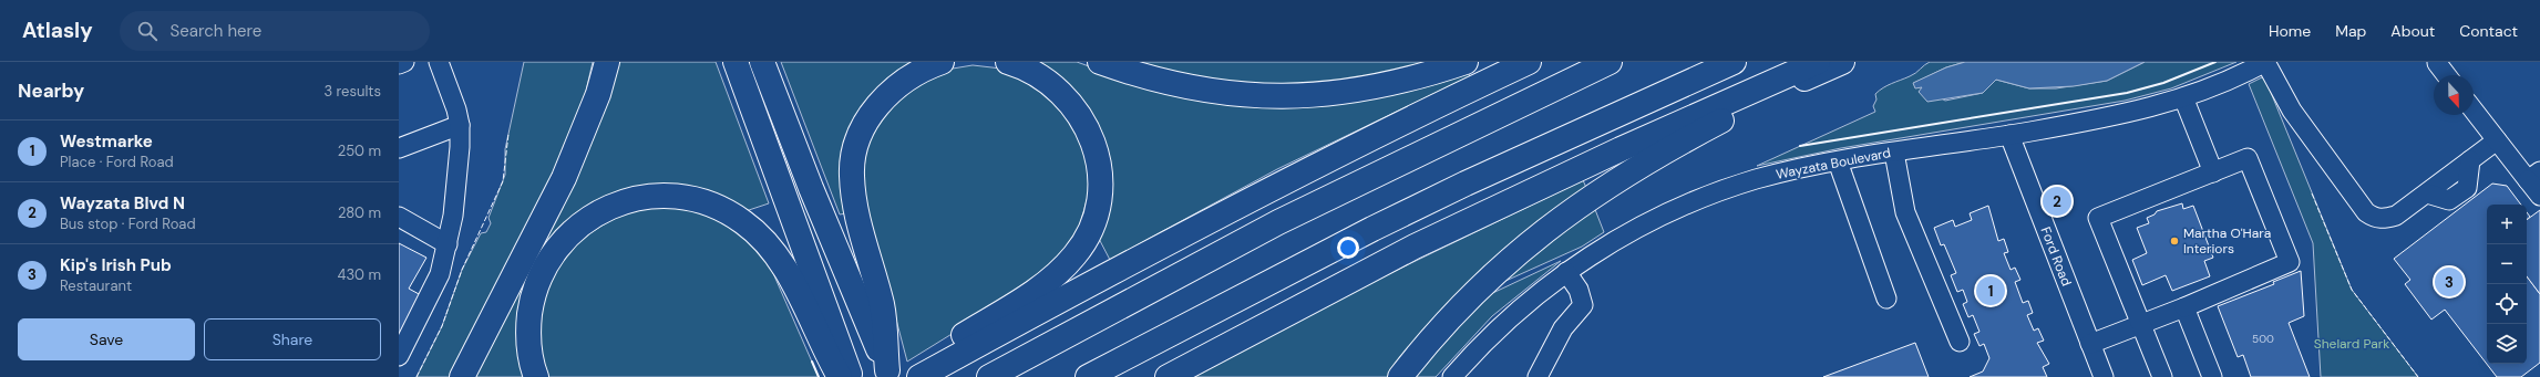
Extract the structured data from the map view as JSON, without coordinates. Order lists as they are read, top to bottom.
{
  "streets": {
    "street": ["Wayzata Boulevard", "Ford Road"]
  },
  "crossings": [
    ["Wayzata Boulevard", "Ford Road"]
  ],
  "parks": ["Shelard Park"],
  "places": ["Martha O'Hara Interiors"],
  "house_numbers": ["500"],
  "north": "bottom",
  "page": {
    "header": "Atlasly",
    "search": "Search here",
    "nav": [
      "Home",
      "Map",
      "About",
      "Contact"
    ],
    "heading": ["Nearby", "3 results"],
    "list": [
      {
        "mark": "1",
        "name": "Westmarke",
        "note": "Place · Ford Road",
        "value": "250 m"
      },
      {
        "mark": "2",
        "name": "Wayzata Blvd N",
        "note": "Bus stop · Ford Road",
        "value": "280 m"
      },
      {
        "mark": "3",
        "name": "Kip's Irish Pub",
        "note": "Restaurant",
        "value": "430 m"
      }
    ],
    "pins": ["2", "3", "1"],
    "map_buttons": ["+", "−"],
    "buttons": ["Save", "Share"]
  }
}
